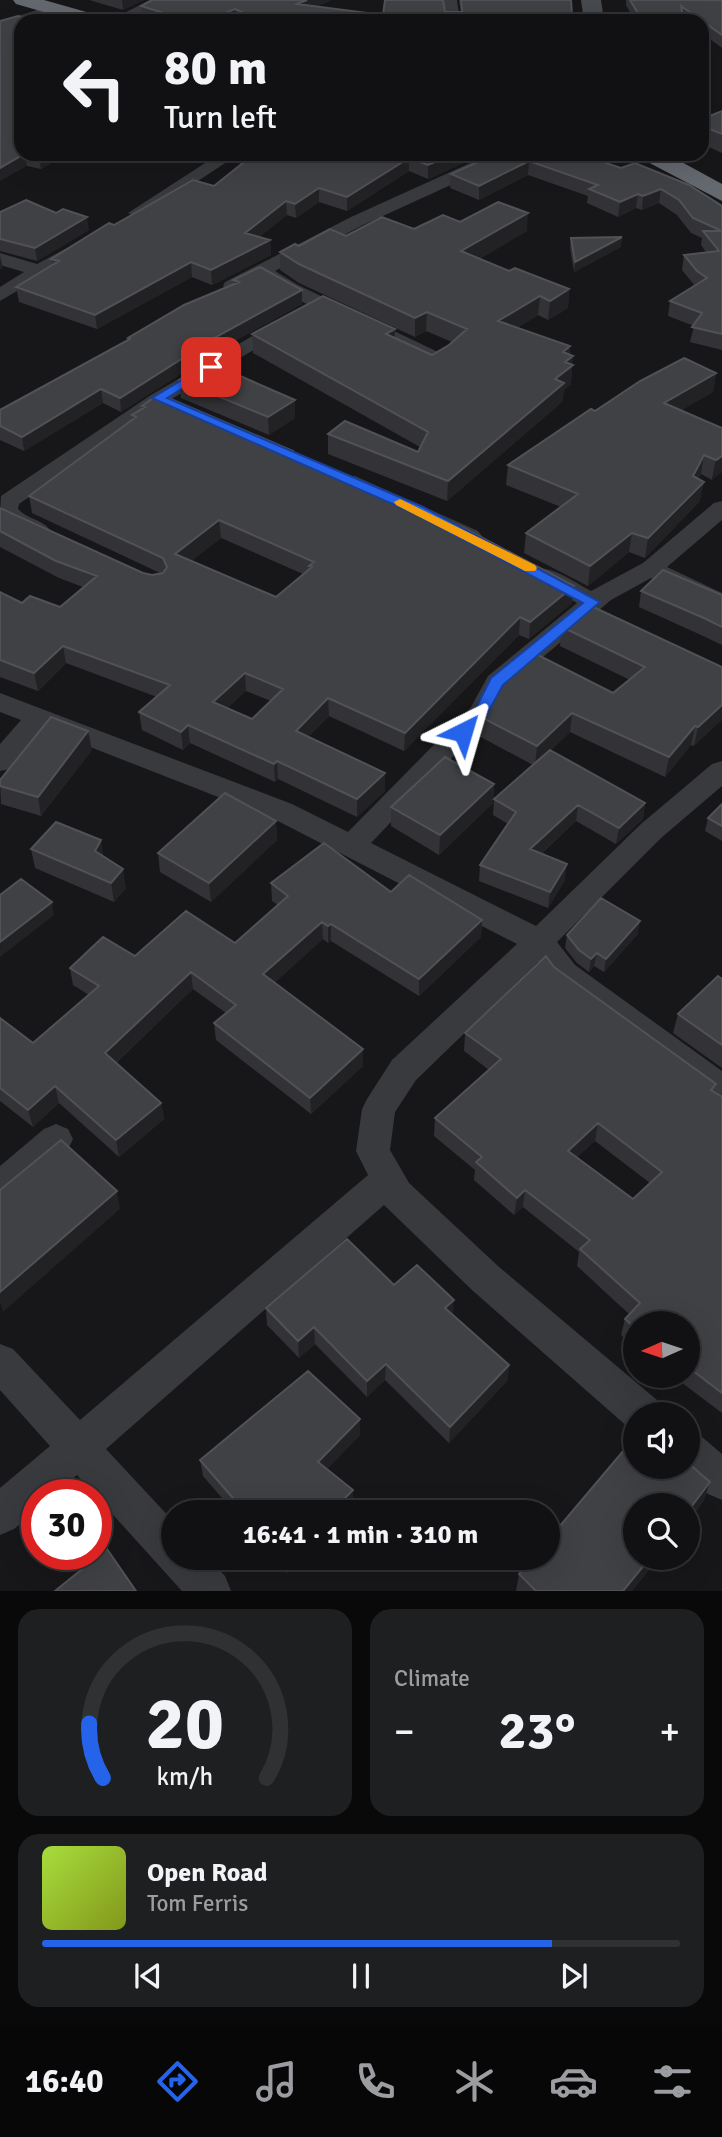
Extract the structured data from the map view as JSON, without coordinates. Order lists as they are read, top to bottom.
{
  "north": "left",
  "page": {
    "turn": ["80 m", "Turn left"],
    "limit": "30",
    "trip": "16:41 · 1 min · 310 m",
    "tile": "Climate",
    "heat": ["−", "23°", "+"],
    "song": ["Open Road", "Tom Ferris"],
    "tabs": "16:40",
    "gauge": ["20", "km/h"]
  }
}
